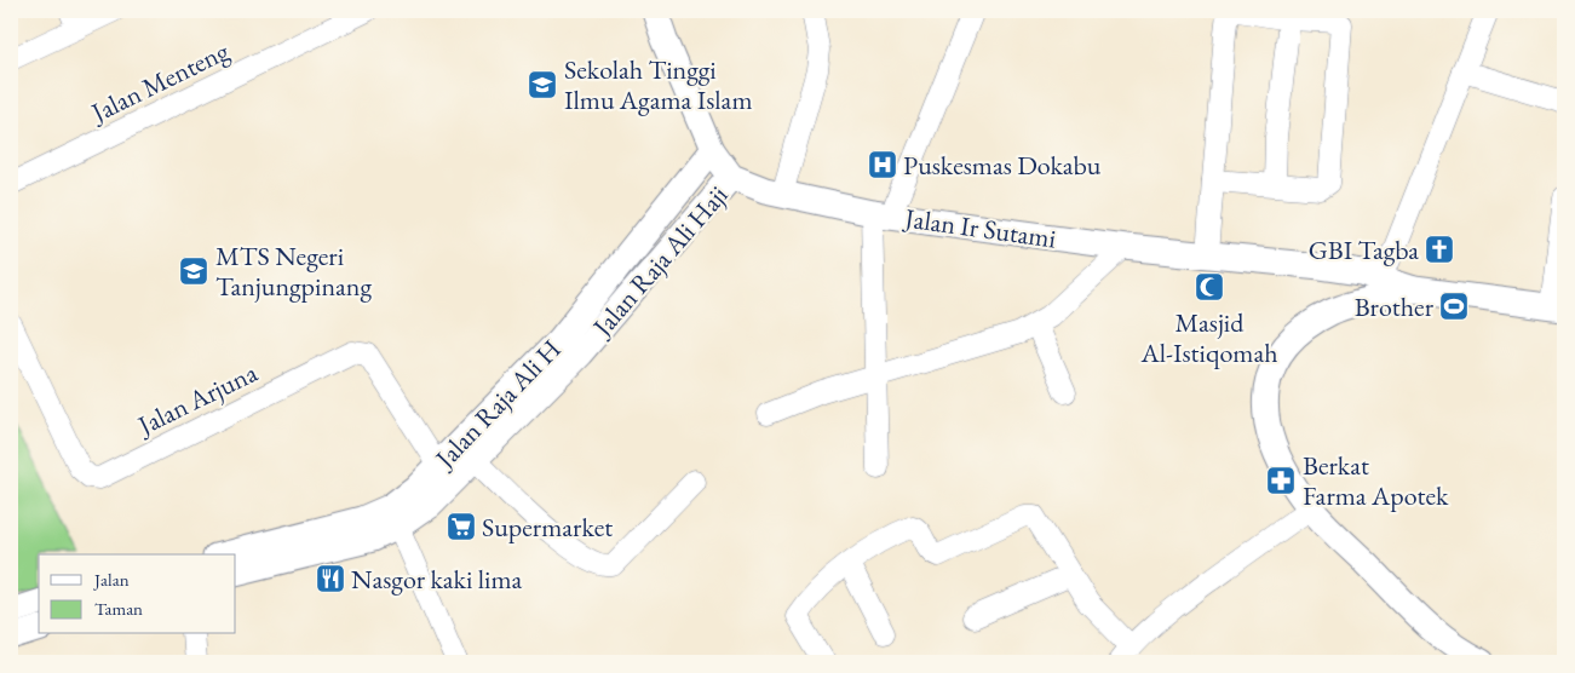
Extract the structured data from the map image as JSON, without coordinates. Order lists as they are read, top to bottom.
{
  "streets": {
    "main road": ["Jalan Ir Sutami", "Jalan Raja Ali Haji", "Jalan Raja Ali H"],
    "street": ["Jalan Menteng", "Jalan Arjuna"]
  },
  "crossings": [
    ["Jalan Ir Sutami", "Jalan Raja Ali Haji"],
    ["Jalan Raja Ali Haji", "Jalan Raja Ali H"],
    ["Jalan Arjuna", "Jalan Raja Ali H"]
  ],
  "places": {
    "school or university": ["Sekolah Tinggi Ilmu Agama Islam", "MTS Negeri Tanjungpinang"],
    "hospital": ["Puskesmas Dokabu"],
    "church": ["GBI Tagba"],
    "mosque": ["Masjid Al-Istiqomah"],
    "sports": ["Brother"],
    "pharmacy": ["Berkat Farma Apotek"],
    "supermarket": ["Supermarket"],
    "restaurant": ["Nasgor kaki lima"]
  },
  "legend": ["Jalan", "Taman"]
}
